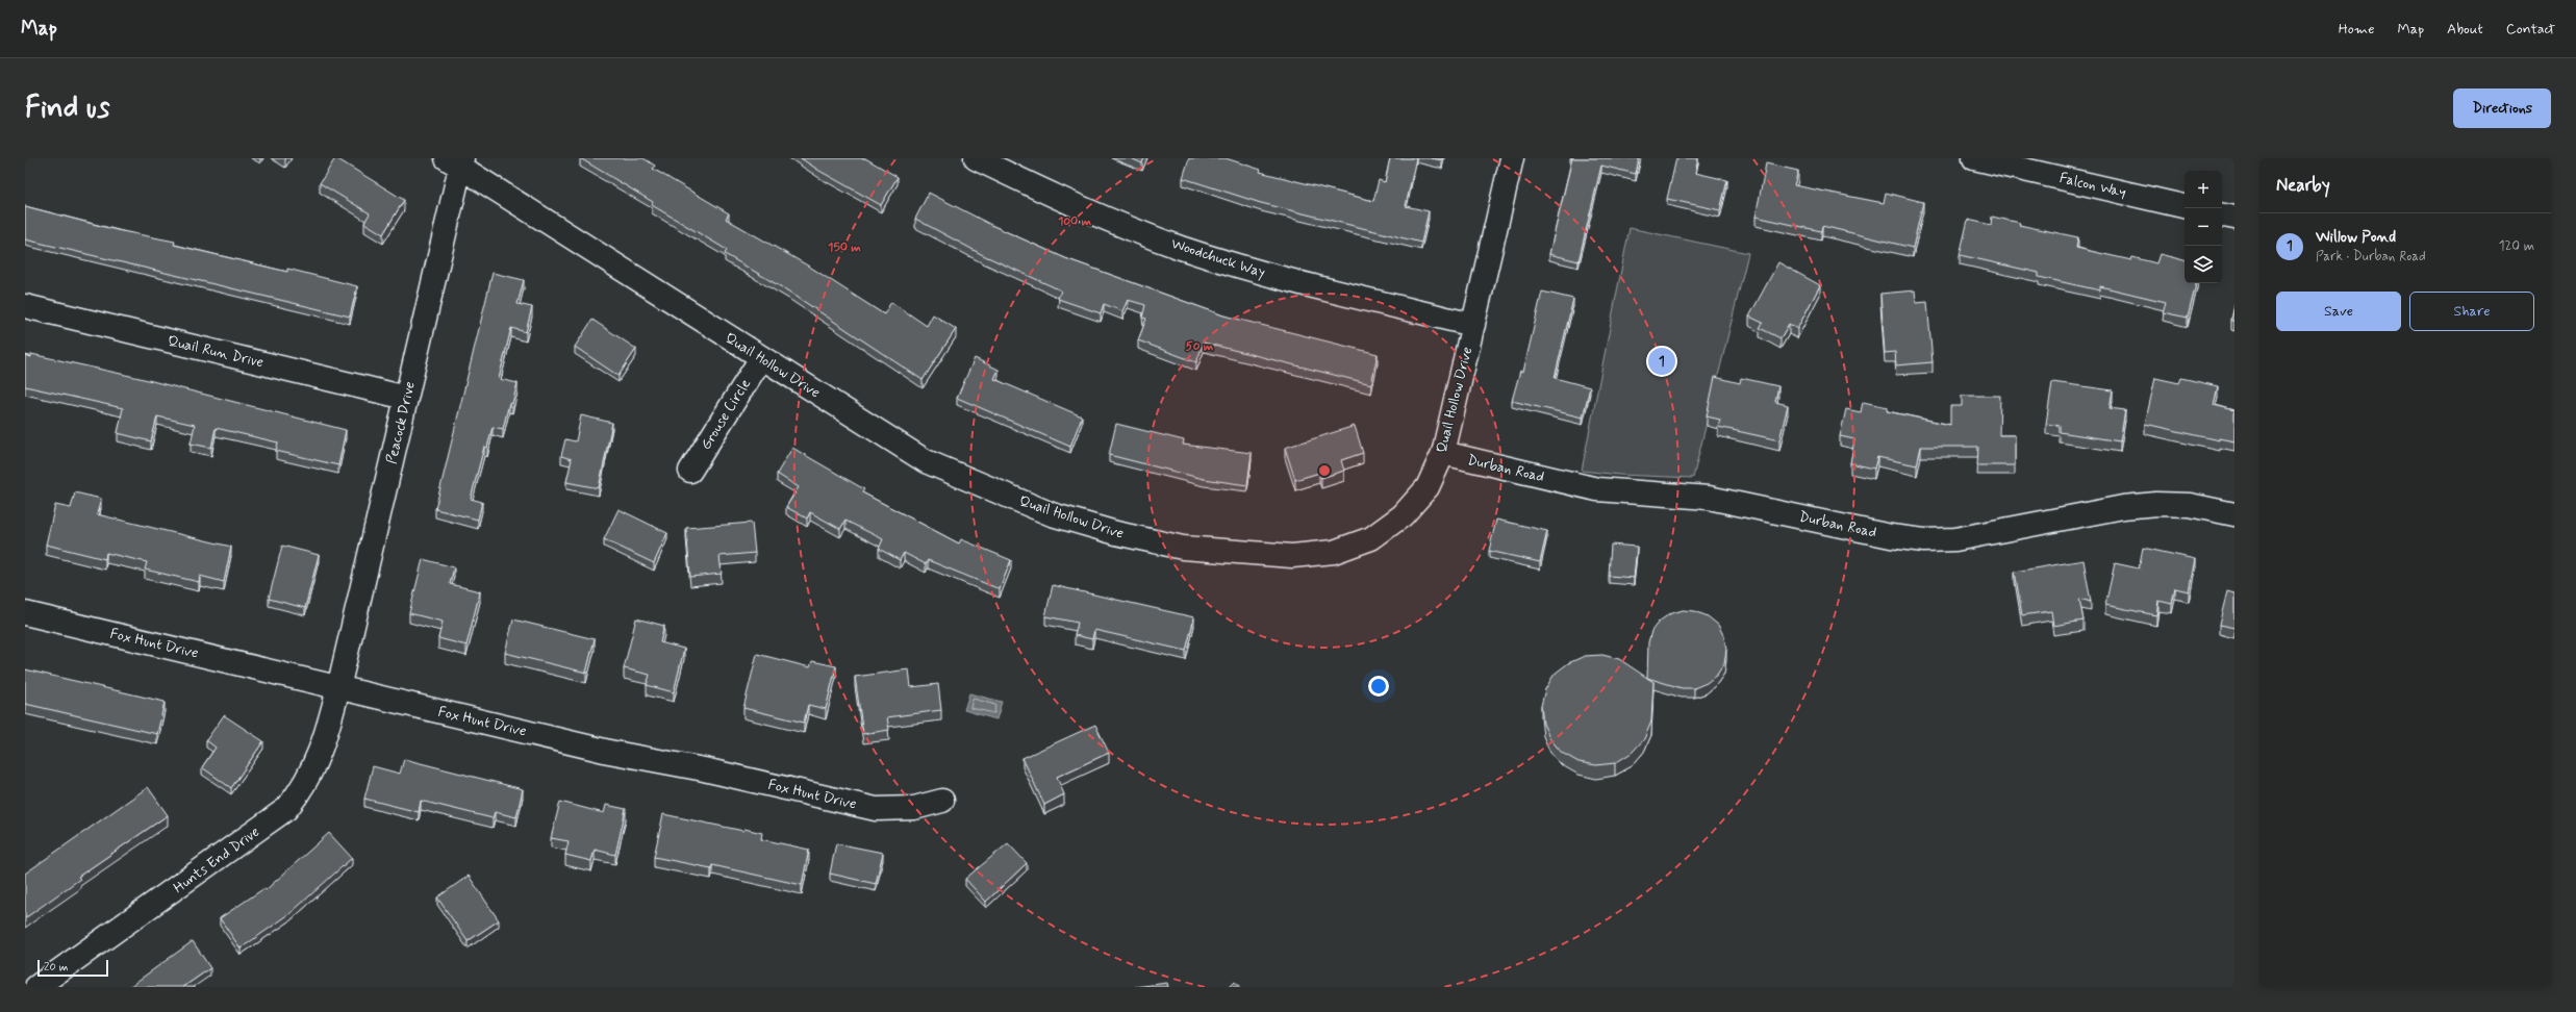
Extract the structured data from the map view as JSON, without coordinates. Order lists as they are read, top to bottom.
{
  "streets": {
    "street": [
      "Falcon Way",
      "Woodchuck Way",
      "Quail Run Drive",
      "Quail Hollow Drive",
      "Grouse Circle",
      "Peacock Drive",
      "Durban Road",
      "Fox Hunt Drive",
      "Hunts End Drive"
    ]
  },
  "crossings": [
    ["Woodchuck Way", "Quail Hollow Drive"],
    ["Quail Run Drive", "Peacock Drive"],
    ["Quail Hollow Drive", "Grouse Circle"],
    ["Quail Hollow Drive", "Peacock Drive"],
    ["Quail Hollow Drive", "Durban Road"],
    ["Peacock Drive", "Fox Hunt Drive"],
    ["Peacock Drive", "Hunts End Drive"],
    ["Fox Hunt Drive", "Hunts End Drive"]
  ],
  "scale_bar": "20 m",
  "page": {
    "header": "Map",
    "nav": [
      "Home",
      "Map",
      "About",
      "Contact"
    ],
    "buttons": [
      "Directions",
      ["Save", "Share"]
    ],
    "title": "Find us",
    "heading": "Nearby",
    "map_buttons": ["+", "−"],
    "list": [
      {
        "mark": "1",
        "name": "Willow Pond",
        "note": "Park · Durban Road",
        "value": "120 m"
      }
    ],
    "pins": "1",
    "scale": "20 m"
  },
  "rings": ["100 m", "150 m", "50 m"]
}
